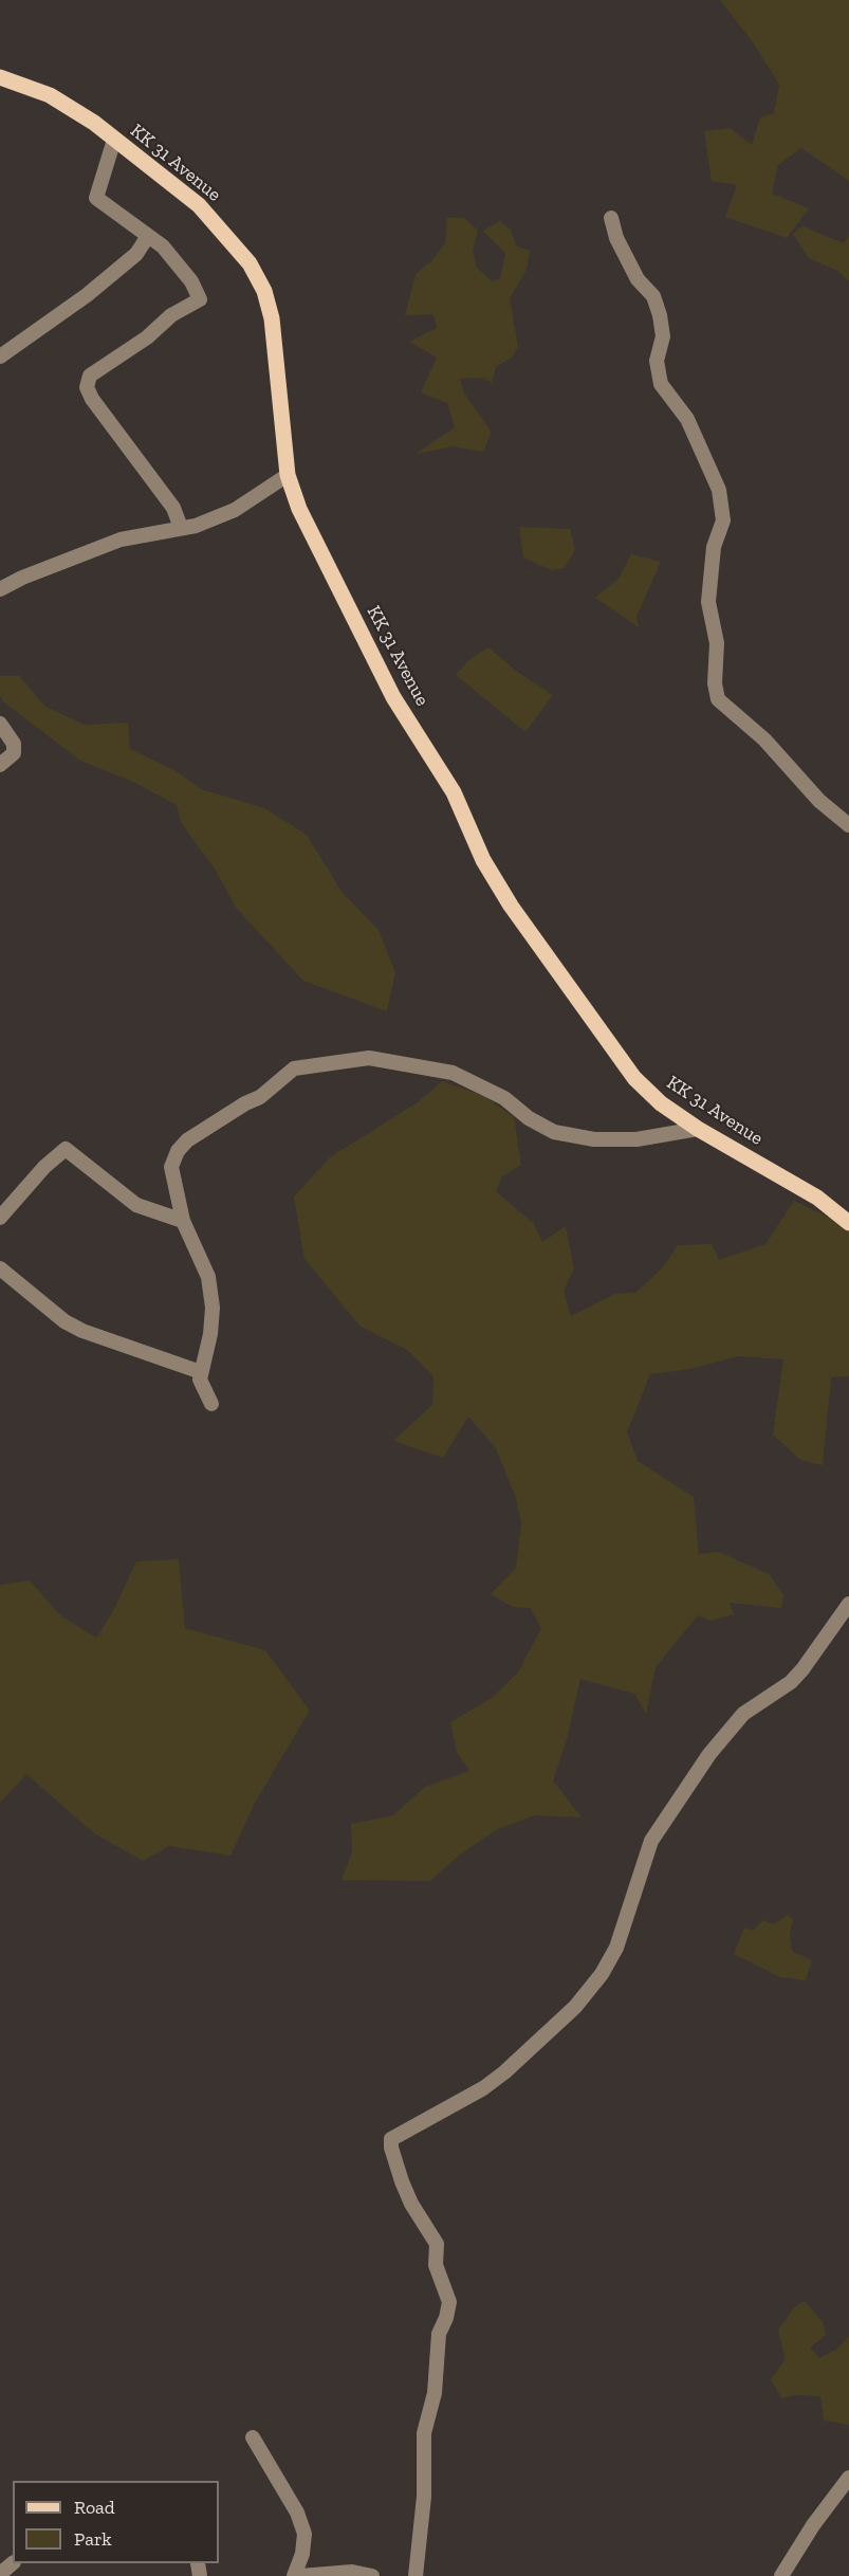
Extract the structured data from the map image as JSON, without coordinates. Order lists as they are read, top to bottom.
{
  "streets": {
    "main road": ["KK 31 Avenue"]
  },
  "legend": ["Road", "Park"]
}
